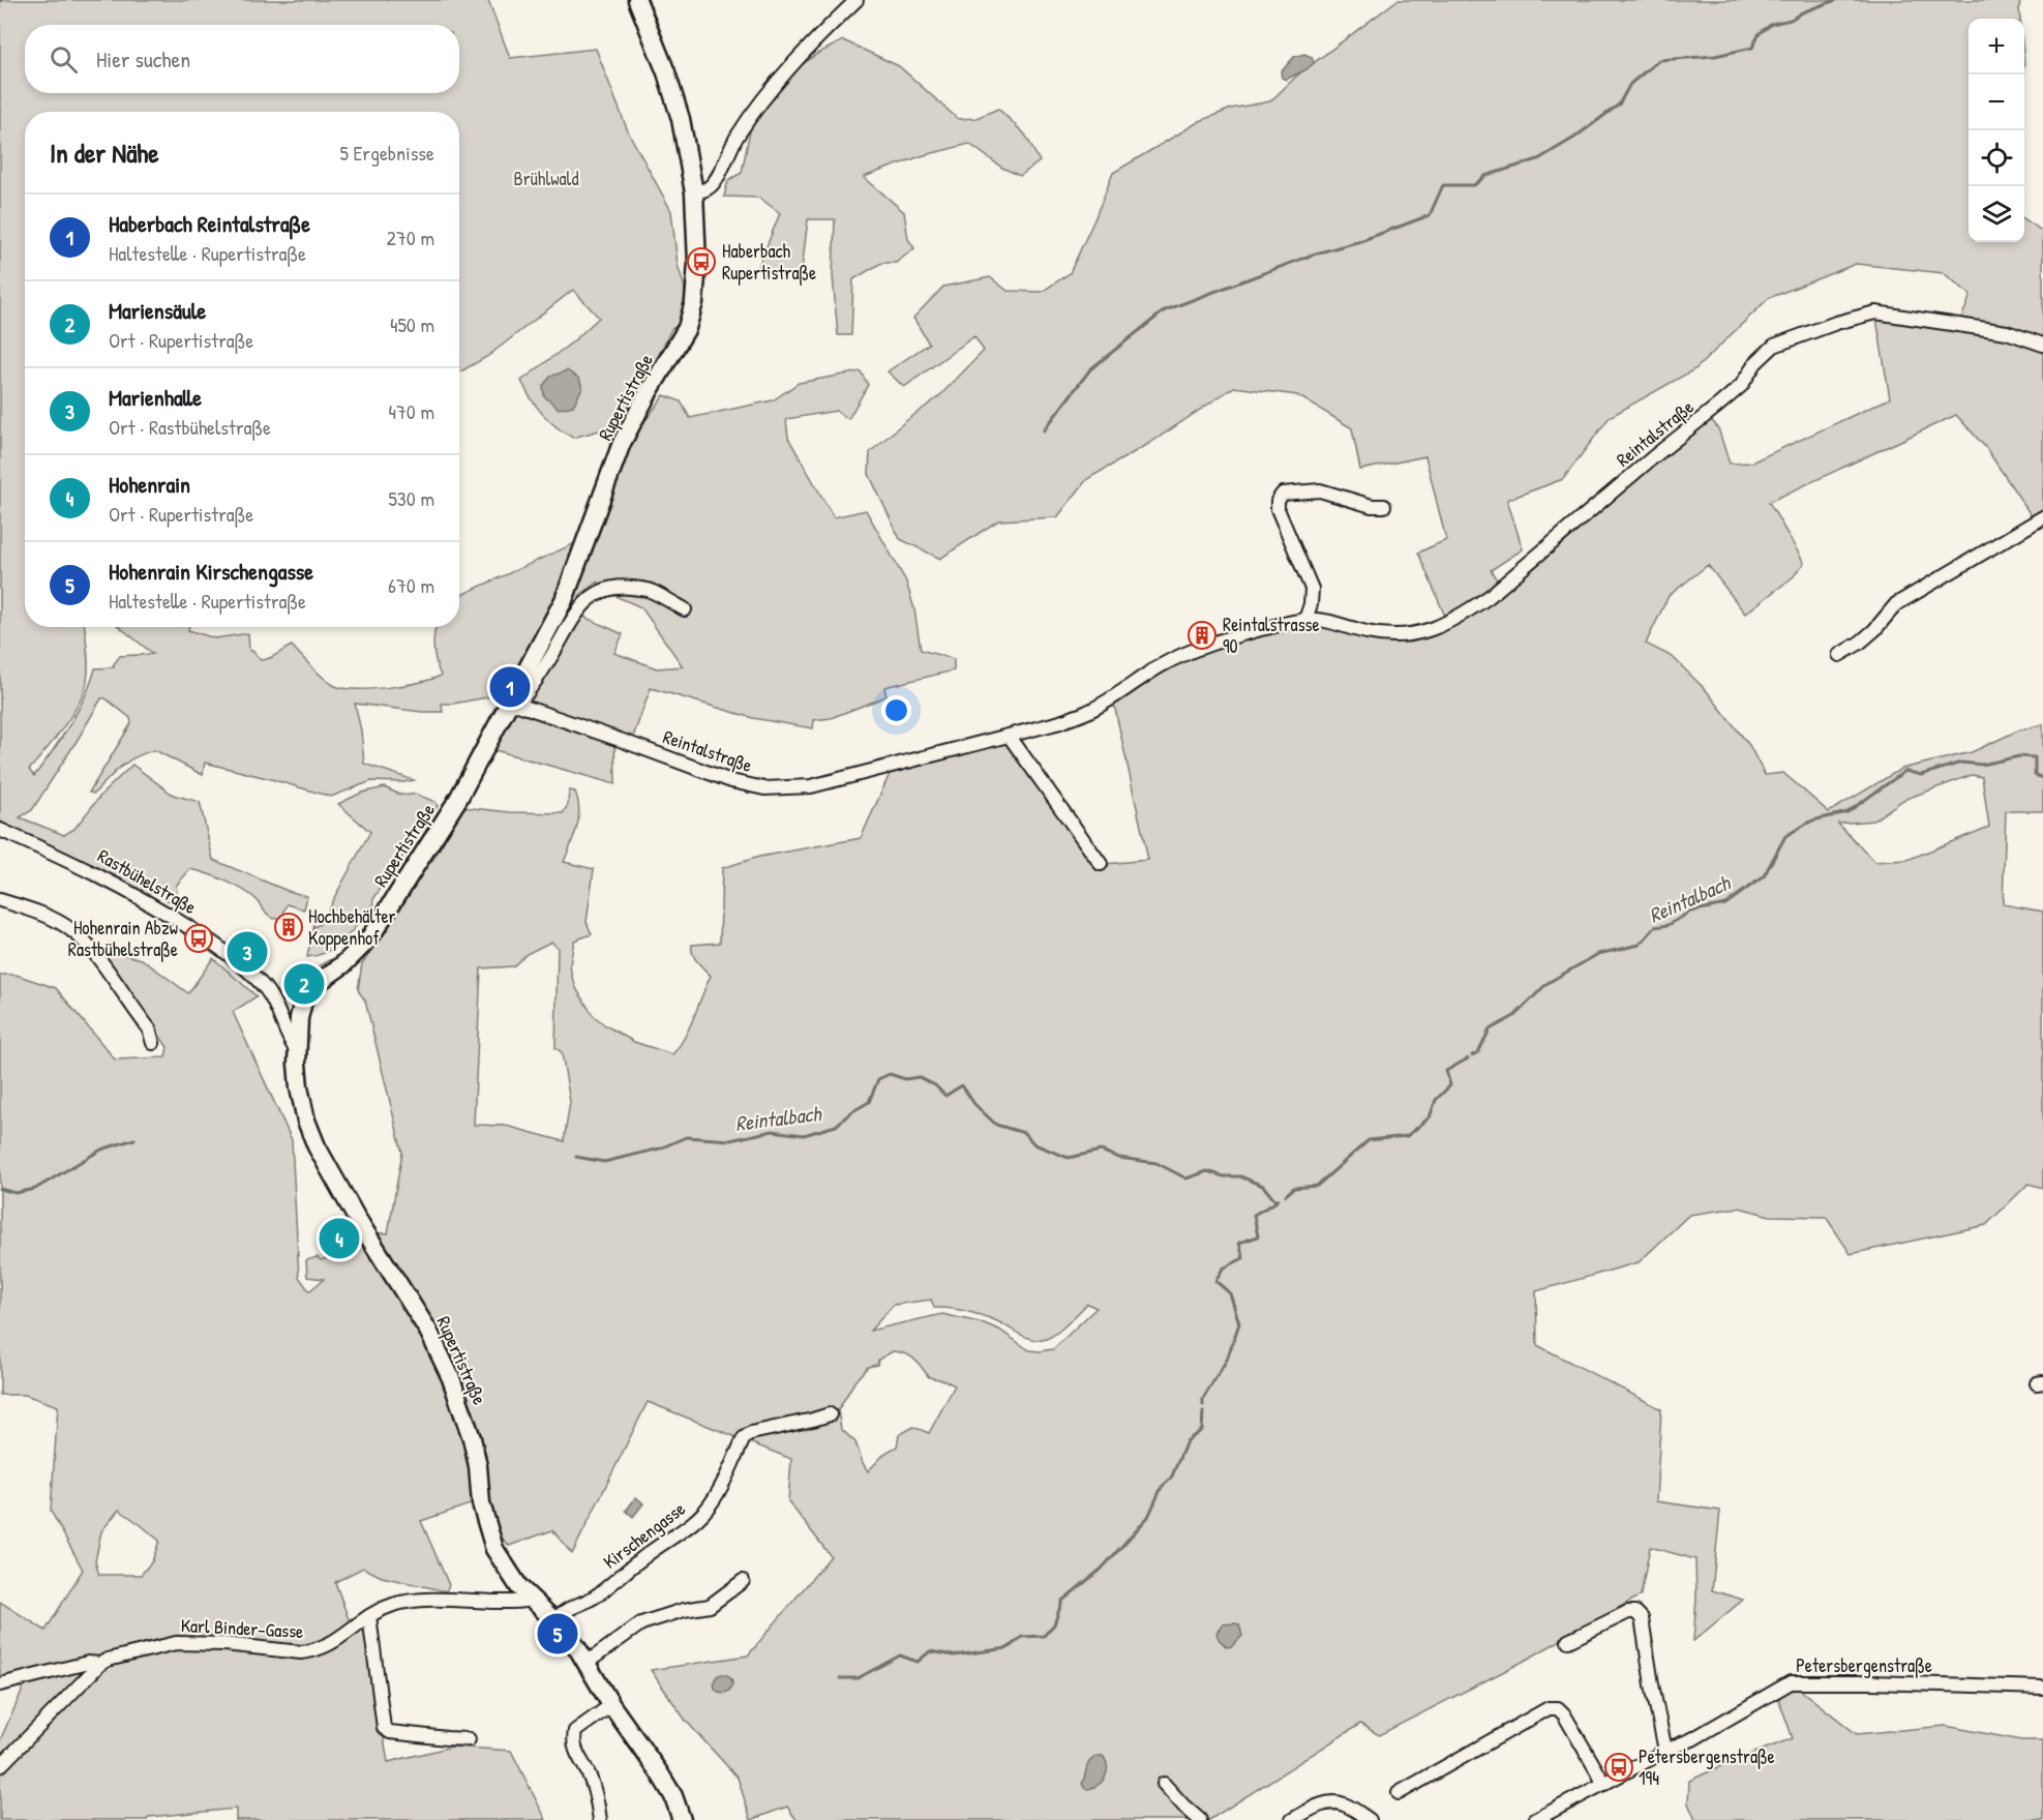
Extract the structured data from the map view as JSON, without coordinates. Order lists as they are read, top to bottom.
{
  "streets": {
    "main road": ["Rupertistraße"],
    "street": [
      "Reintalstraße",
      "Rastbühelstraße",
      "Kirschengasse",
      "Karl Binder-Gasse",
      "Petersbergenstraße"
    ]
  },
  "crossings": [
    ["Rupertistraße", "Reintalstraße"],
    ["Rupertistraße", "Rastbühelstraße"],
    ["Rupertistraße", "Kirschengasse"],
    ["Rupertistraße", "Karl Binder-Gasse"]
  ],
  "water": ["Reintalbach"],
  "parks": ["Brühlwald"],
  "places": {
    "bus stop": ["Haberbach Rupertistraße", "Hohenrain Abzw Rastbühelstraße", "Petersbergenstraße 194"],
    "building": ["Reintalstrasse 90", "Hochbehälter Koppenhof"]
  },
  "page": {
    "map_buttons": ["+", "−"],
    "search": "Hier suchen",
    "heading": ["In der Nähe", "5 Ergebnisse"],
    "list": [
      {
        "mark": "1",
        "name": "Haberbach Reintalstraße",
        "note": "Haltestelle · Rupertistraße",
        "value": "270 m"
      },
      {
        "mark": "2",
        "name": "Mariensäule",
        "note": "Ort · Rupertistraße",
        "value": "450 m"
      },
      {
        "mark": "3",
        "name": "Marienhalle",
        "note": "Ort · Rastbühelstraße",
        "value": "470 m"
      },
      {
        "mark": "4",
        "name": "Hohenrain",
        "note": "Ort · Rupertistraße",
        "value": "530 m"
      },
      {
        "mark": "5",
        "name": "Hohenrain Kirschengasse",
        "note": "Haltestelle · Rupertistraße",
        "value": "670 m"
      }
    ],
    "pins": [
      "1",
      "3",
      "2",
      "4",
      "5"
    ]
  }
}
